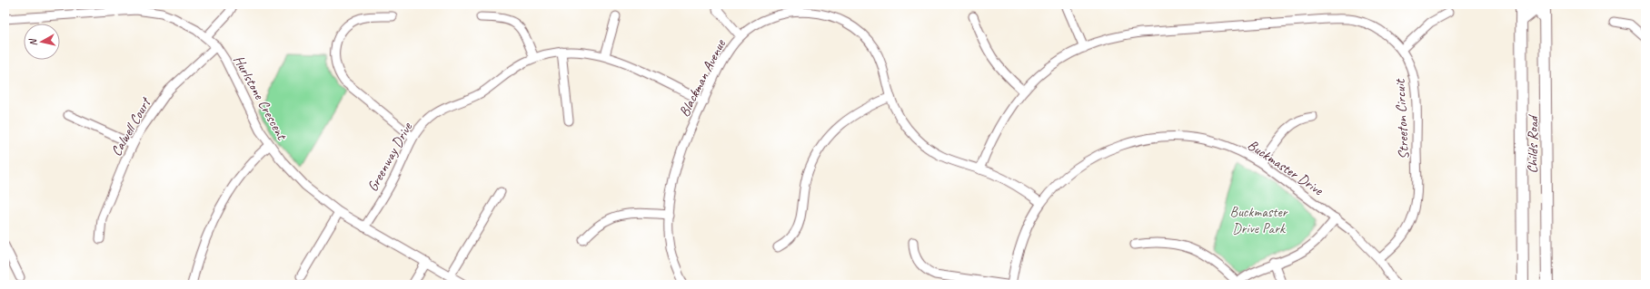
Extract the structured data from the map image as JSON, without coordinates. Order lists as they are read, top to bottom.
{
  "streets": {
    "main road": ["Childs Road"],
    "street": [
      "Blackman Avenue",
      "Hurlstone Crescent",
      "Streeton Circuit",
      "Calwell Court",
      "Greenway Drive",
      "Buckmaster Drive"
    ]
  },
  "crossings": [
    ["Blackman Avenue", "Streeton Circuit"],
    ["Blackman Avenue", "Greenway Drive"],
    ["Blackman Avenue", "Buckmaster Drive"],
    ["Hurlstone Crescent", "Calwell Court"],
    ["Hurlstone Crescent", "Greenway Drive"],
    ["Streeton Circuit", "Buckmaster Drive"]
  ],
  "parks": ["Buckmaster Drive Park"],
  "north": "left"
}
